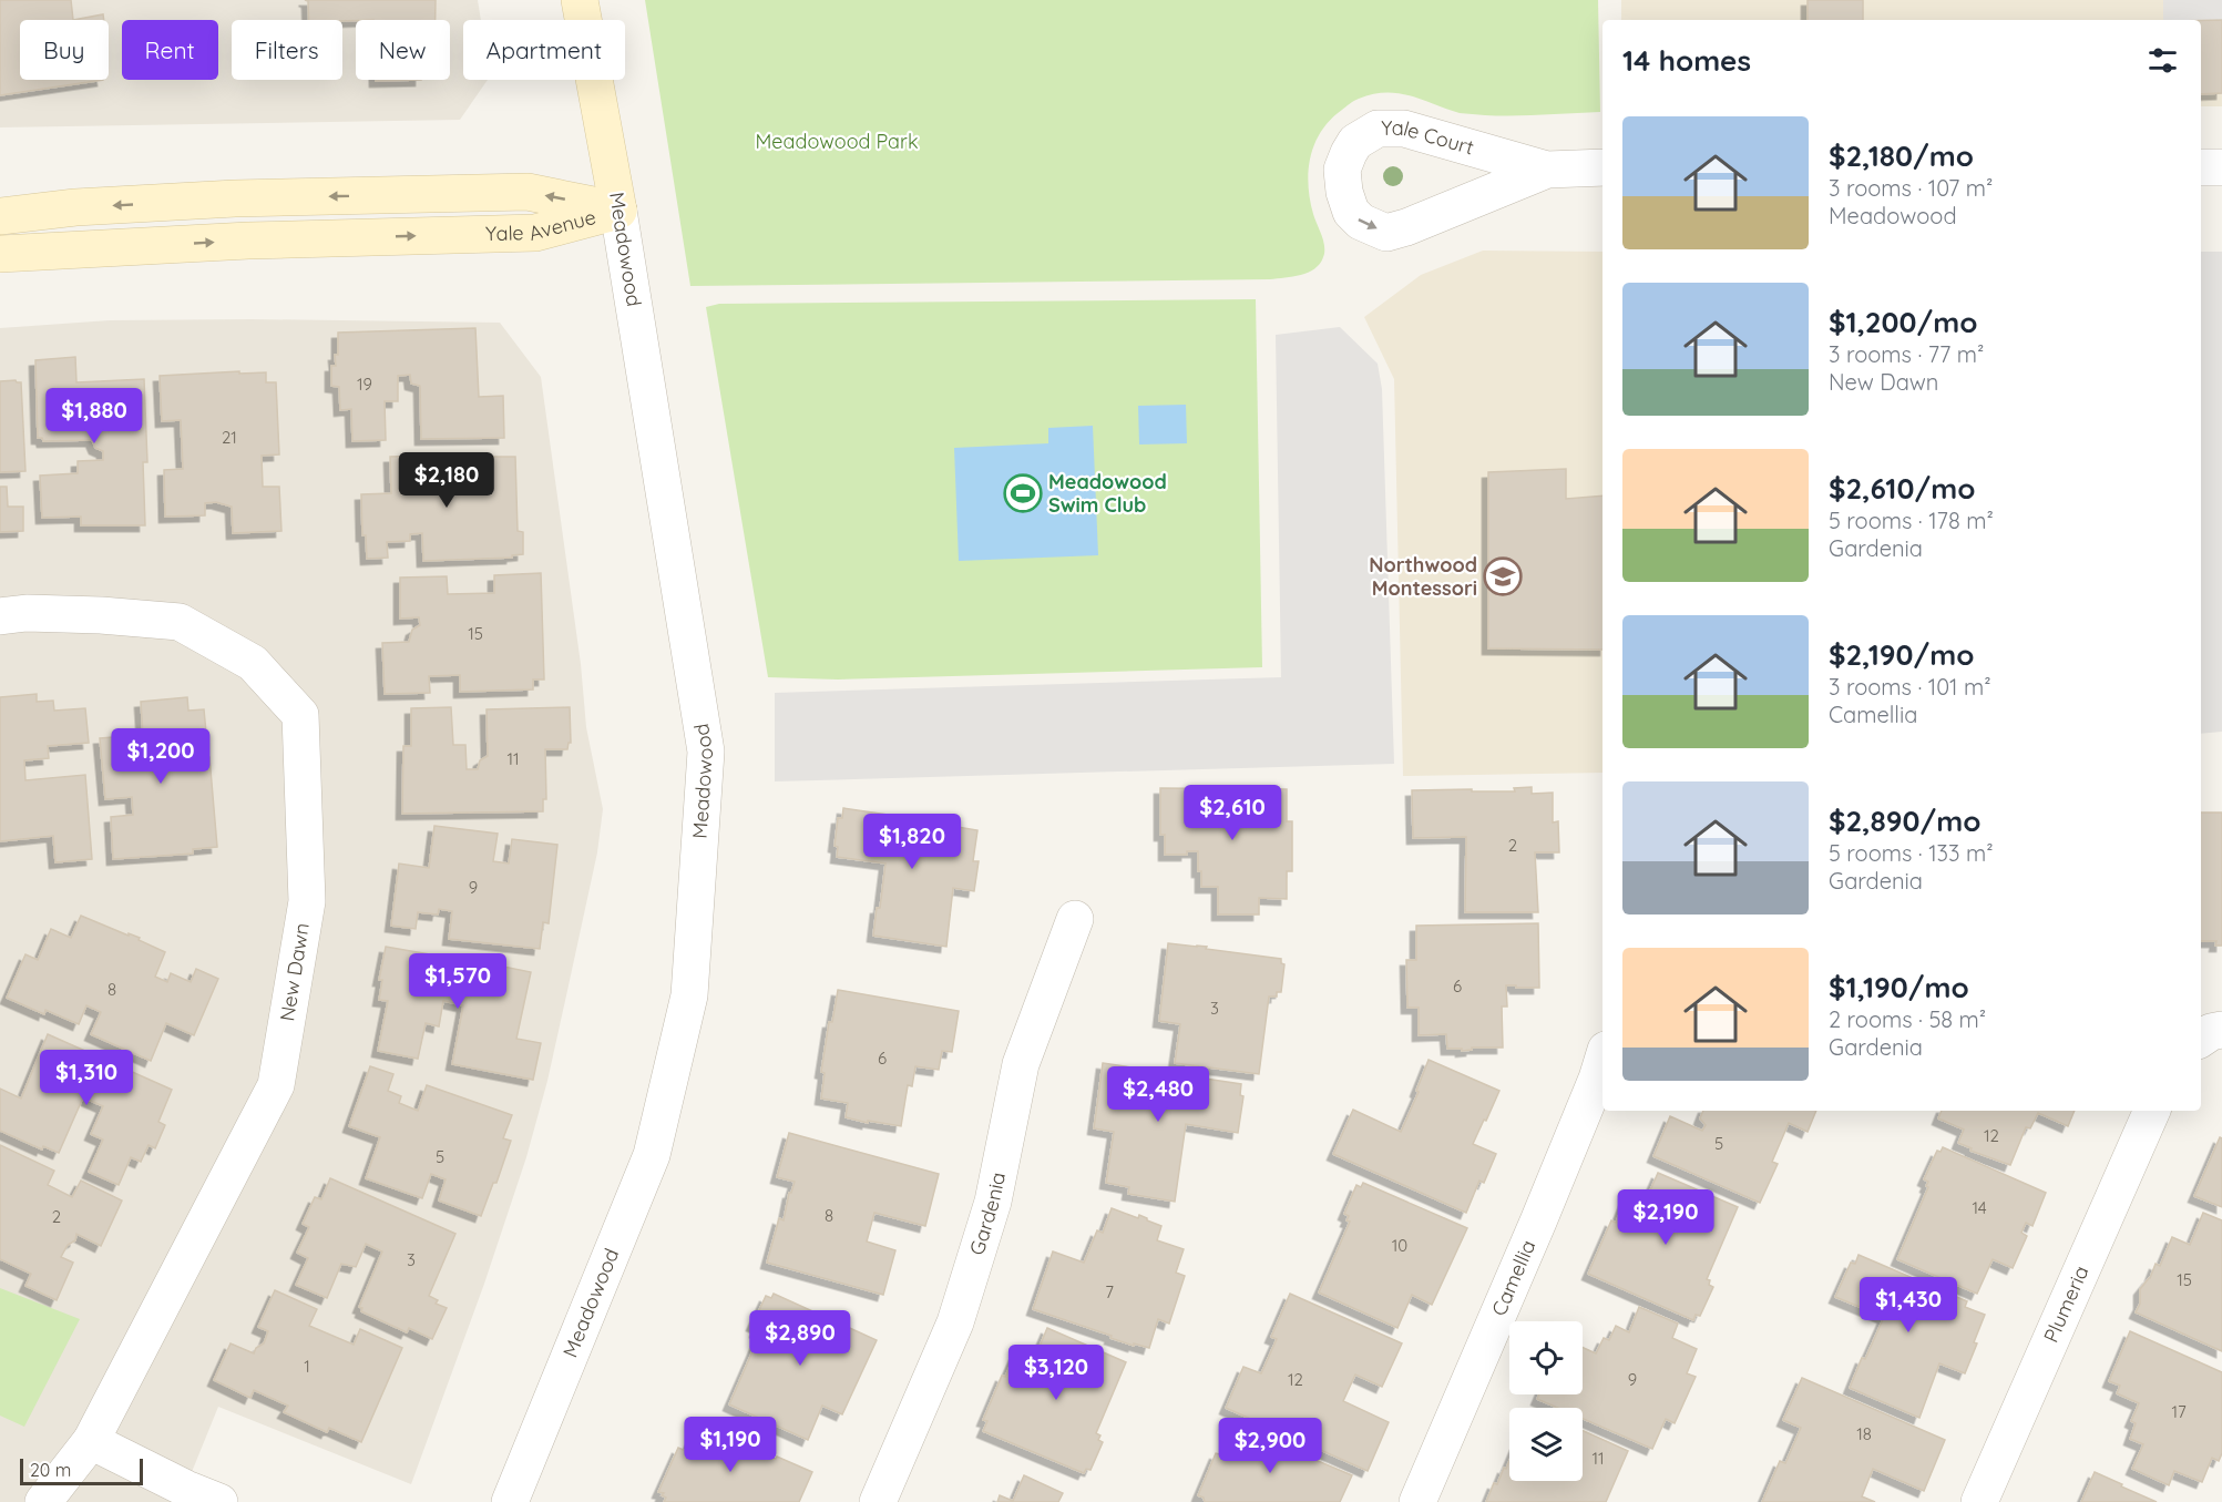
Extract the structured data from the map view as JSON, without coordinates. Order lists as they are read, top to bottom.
{
  "streets": {
    "main road": ["Yale Avenue", "Meadowood"],
    "street": [
      "Yale Court",
      "New Dawn",
      "Gardenia",
      "Camellia",
      "Plumeria"
    ]
  },
  "crossings": [
    ["Yale Avenue", "Meadowood"]
  ],
  "parks": ["Meadowood Park"],
  "places": {
    "sports": ["Meadowood Swim Club"],
    "school or university": ["Northwood Montessori"]
  },
  "house_numbers": [
    "19",
    "21",
    "15",
    "11",
    "2",
    "9",
    "6",
    "8",
    "3",
    "6",
    "12",
    "5",
    "5",
    "14",
    "8",
    "2",
    "10",
    "3",
    "15",
    "7",
    "1",
    "12",
    "9",
    "17",
    "18",
    "11"
  ],
  "scale_bar": "20 m",
  "page": {
    "chip": [
      "Buy",
      "Rent",
      "Filters",
      "New",
      "Apartment"
    ],
    "heading": "14 homes",
    "list": [
      {
        "name": "$2,180/mo",
        "note": "3 rooms · 107 m² · Meadowood"
      },
      {
        "name": "$1,200/mo",
        "note": "3 rooms · 77 m² · New Dawn"
      },
      {
        "name": "$2,610/mo",
        "note": "5 rooms · 178 m² · Gardenia"
      },
      {
        "name": "$2,190/mo",
        "note": "3 rooms · 101 m² · Camellia"
      },
      {
        "name": "$2,890/mo",
        "note": "5 rooms · 133 m² · Gardenia"
      },
      {
        "name": "$1,190/mo",
        "note": "2 rooms · 58 m² · Gardenia"
      }
    ],
    "price": [
      "$1,880",
      "$2,180",
      "$1,200",
      "$2,610",
      "$1,820",
      "$1,570",
      "$1,310",
      "$2,480",
      "$2,190",
      "$1,430",
      "$2,890",
      "$3,120",
      "$1,190",
      "$2,900"
    ],
    "scale": "20 m"
  }
}
